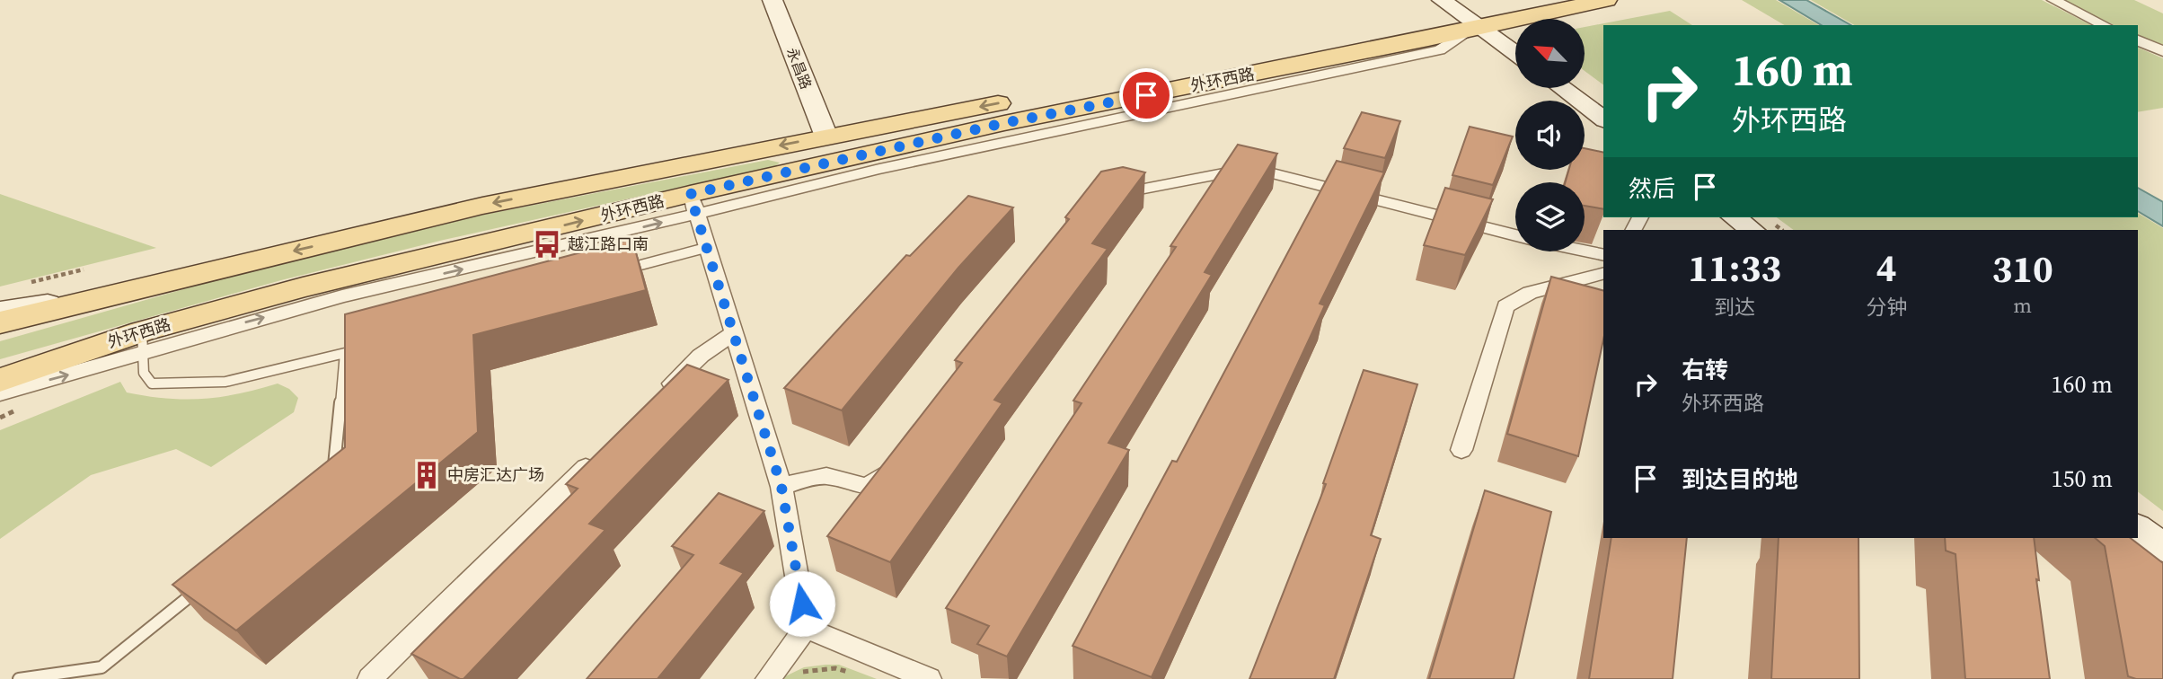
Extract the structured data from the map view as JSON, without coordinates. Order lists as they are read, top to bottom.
{
  "streets": {
    "main road": ["外环西路"],
    "street": ["永昌路"]
  },
  "crossings": [
    ["永昌路", "外环西路"]
  ],
  "places": {
    "bus stop": ["越江路口南"],
    "building": ["中房汇达广场"]
  },
  "north": "top left",
  "page": {
    "turn": ["160 m", "外环西路"],
    "then": "然后",
    "eta": [
      "11:33",
      "到达",
      "4",
      "分钟",
      "310",
      "m"
    ],
    "list": [
      {
        "name": "右转",
        "note": "外环西路",
        "value": "160 m"
      },
      {
        "name": "到达目的地",
        "value": "150 m"
      }
    ]
  }
}
